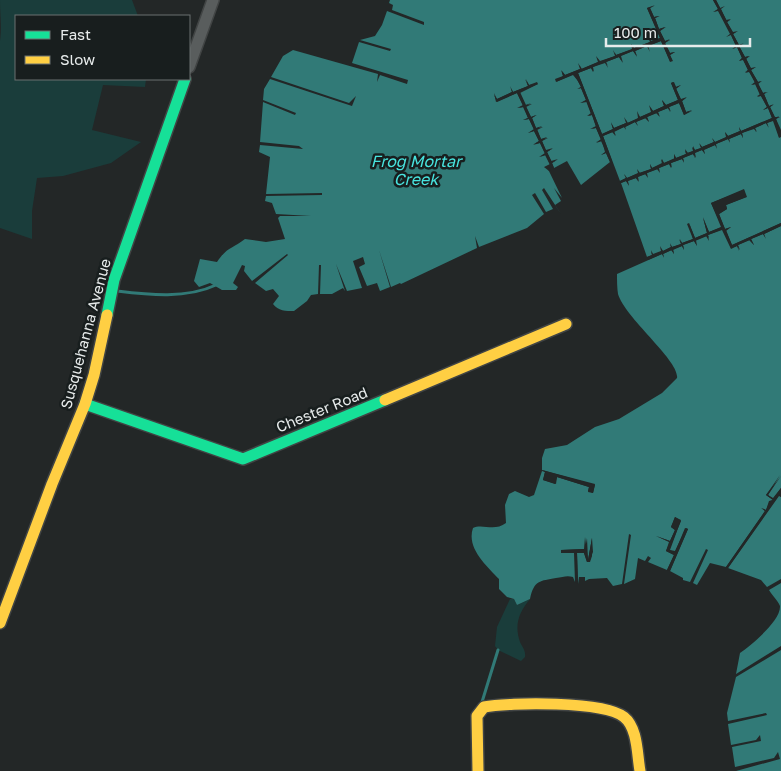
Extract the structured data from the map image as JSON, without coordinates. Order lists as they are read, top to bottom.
{
  "streets": {
    "street": ["Susquehanna Avenue", "Chester Road"]
  },
  "crossings": [
    ["Susquehanna Avenue", "Chester Road"]
  ],
  "water": ["Frog Mortar Creek"],
  "legend": ["Fast", "Slow"],
  "scale_bar": "100 m"
}
